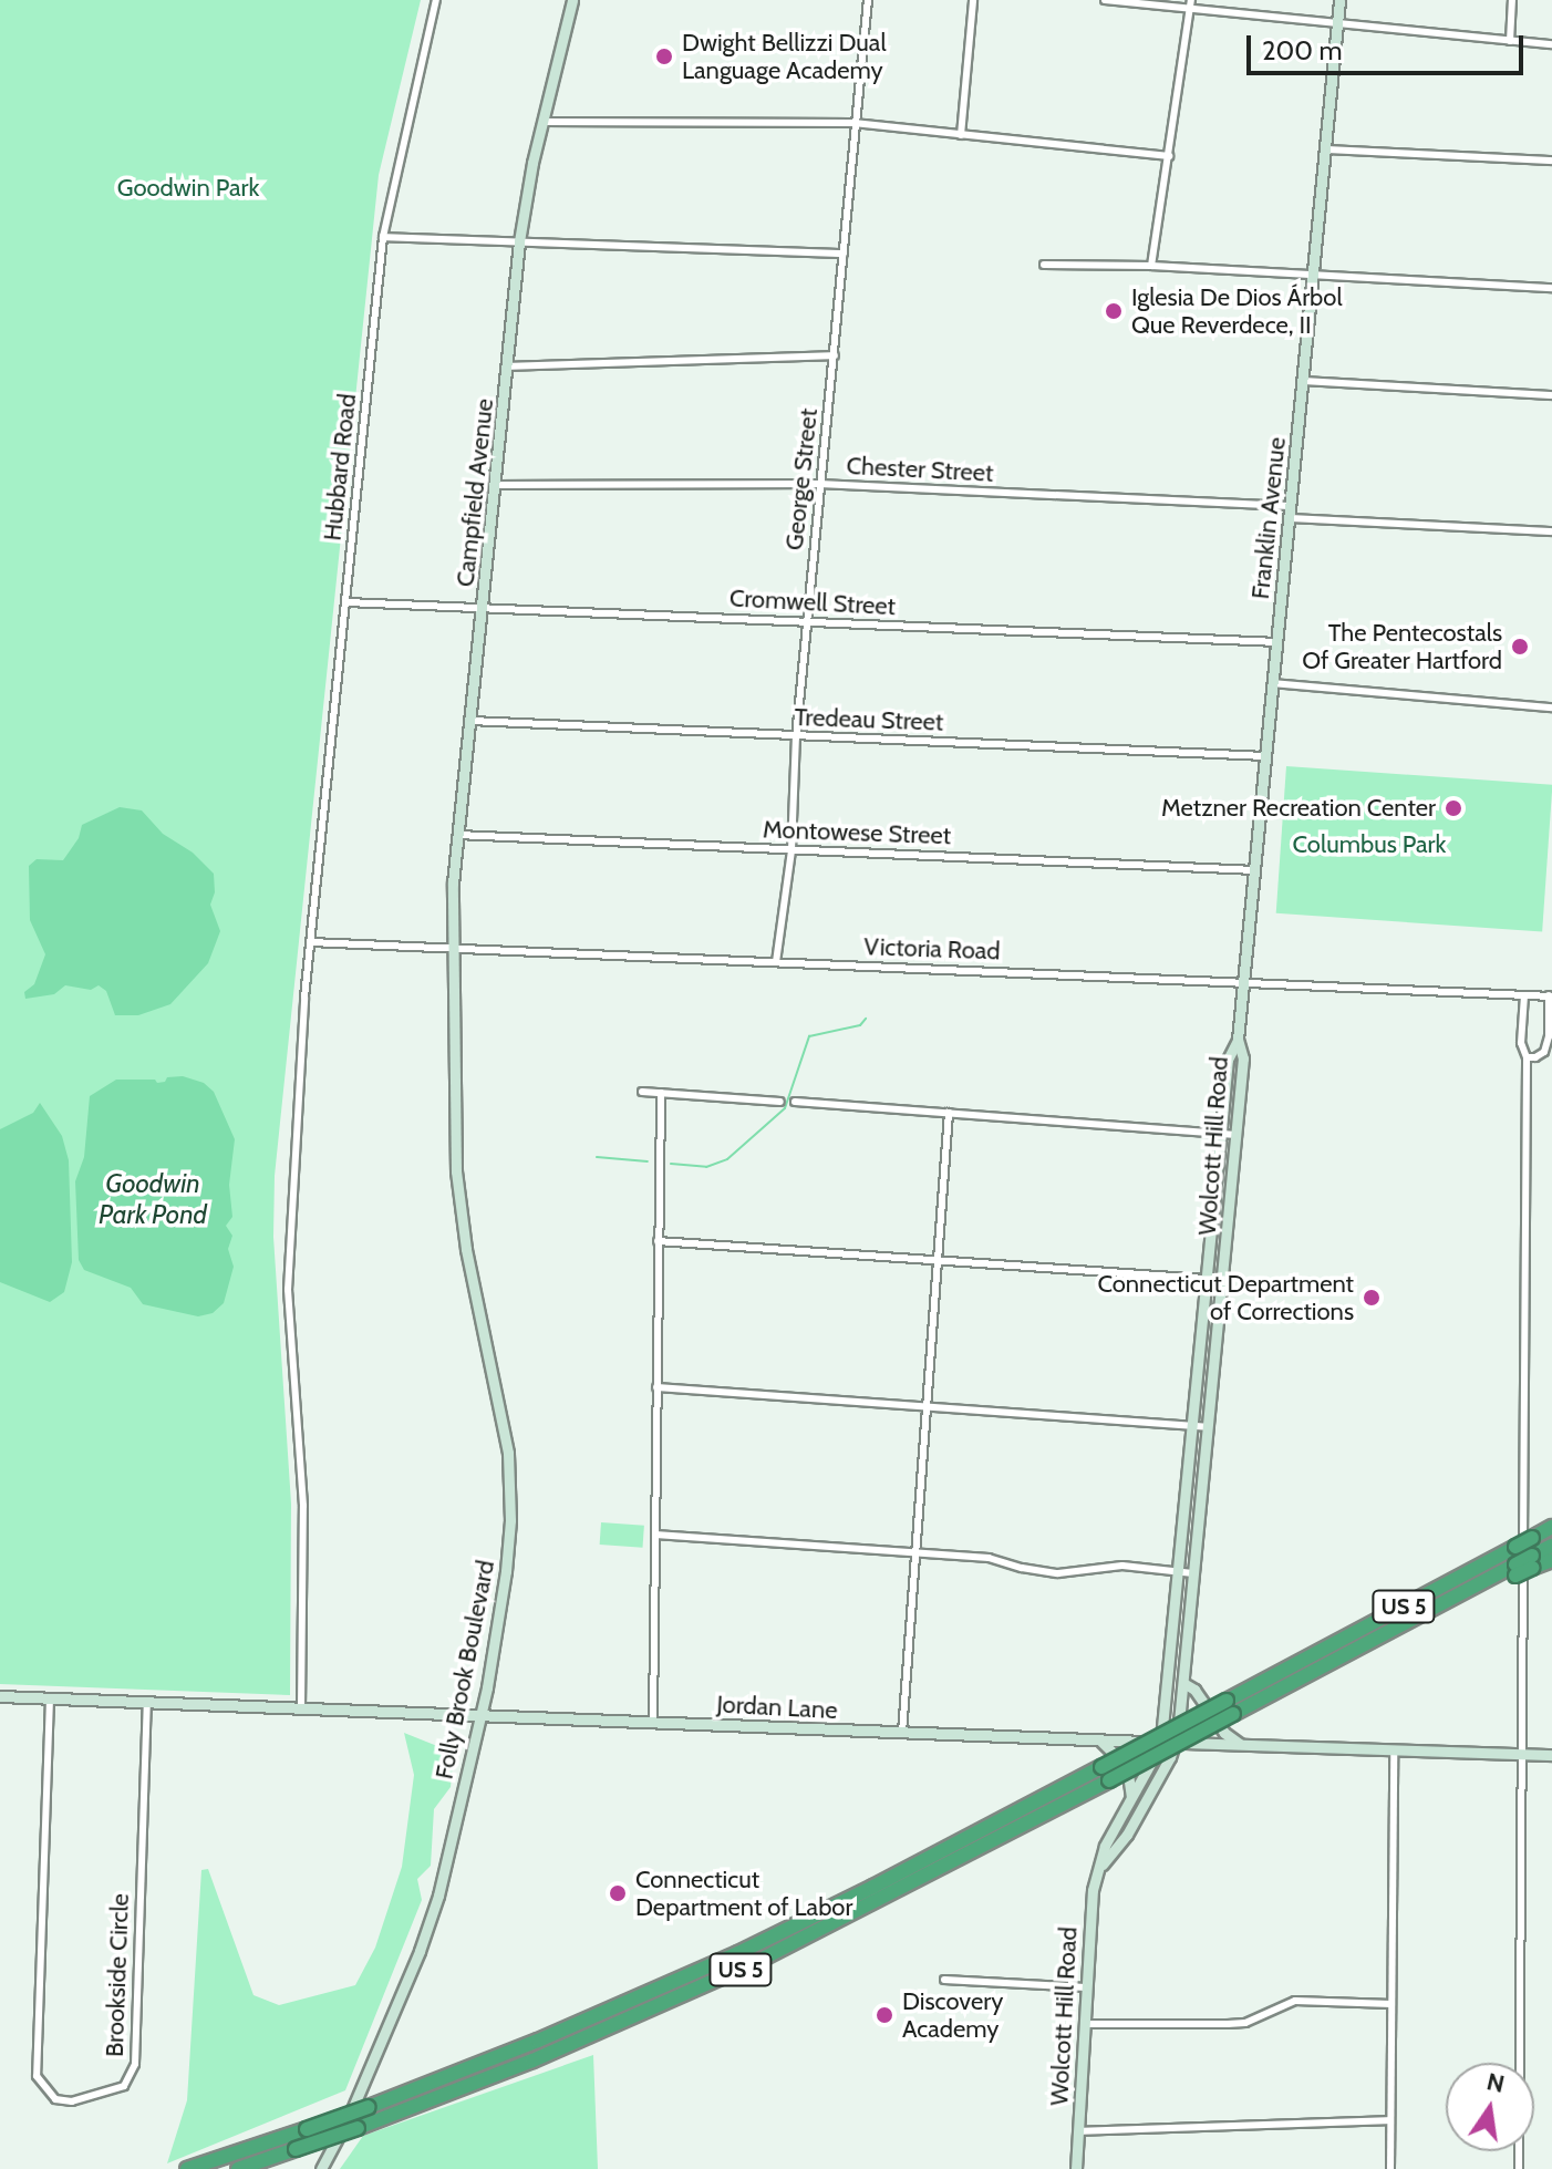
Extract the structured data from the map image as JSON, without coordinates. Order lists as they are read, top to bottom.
{
  "streets": {
    "highway": ["US 5"],
    "main road": [
      "Campfield Avenue",
      "Franklin Avenue",
      "Wolcott Hill Road",
      "Folly Brook Boulevard",
      "Jordan Lane"
    ],
    "street": [
      "Hubbard Road",
      "Chester Street",
      "George Street",
      "Cromwell Street",
      "Tredeau Street",
      "Montowese Street",
      "Victoria Road",
      "Brookside Circle"
    ]
  },
  "crossings": [
    ["Hubbard Road", "Cromwell Street"],
    ["Hubbard Road", "Victoria Road"],
    ["Hubbard Road", "Jordan Lane"],
    ["Chester Street", "George Street"],
    ["Chester Street", "Campfield Avenue"],
    ["Chester Street", "Franklin Avenue"],
    ["George Street", "Cromwell Street"],
    ["George Street", "Tredeau Street"],
    ["George Street", "Montowese Street"],
    ["George Street", "Victoria Road"],
    ["Campfield Avenue", "Cromwell Street"],
    ["Campfield Avenue", "Tredeau Street"],
    ["Campfield Avenue", "Montowese Street"],
    ["Campfield Avenue", "Victoria Road"],
    ["Campfield Avenue", "Folly Brook Boulevard"],
    ["Franklin Avenue", "Cromwell Street"],
    ["Franklin Avenue", "Tredeau Street"],
    ["Franklin Avenue", "Montowese Street"],
    ["Franklin Avenue", "Victoria Road"],
    ["Franklin Avenue", "Wolcott Hill Road"],
    ["Wolcott Hill Road", "Jordan Lane"],
    ["Folly Brook Boulevard", "Jordan Lane"],
    ["Jordan Lane", "Brookside Circle"]
  ],
  "water": ["Goodwin Park Pond"],
  "parks": ["Goodwin Park", "Columbus Park"],
  "places": [
    "Dwight Bellizzi Dual Language Academy",
    "Iglesia De Dios Árbol Que Reverdece, II",
    "The Pentecostals Of Greater Hartford",
    "Metzner Recreation Center",
    "Connecticut Department of Corrections",
    "Connecticut Department of Labor",
    "Discovery Academy"
  ],
  "scale_bar": "200 m",
  "north": "top"
}
